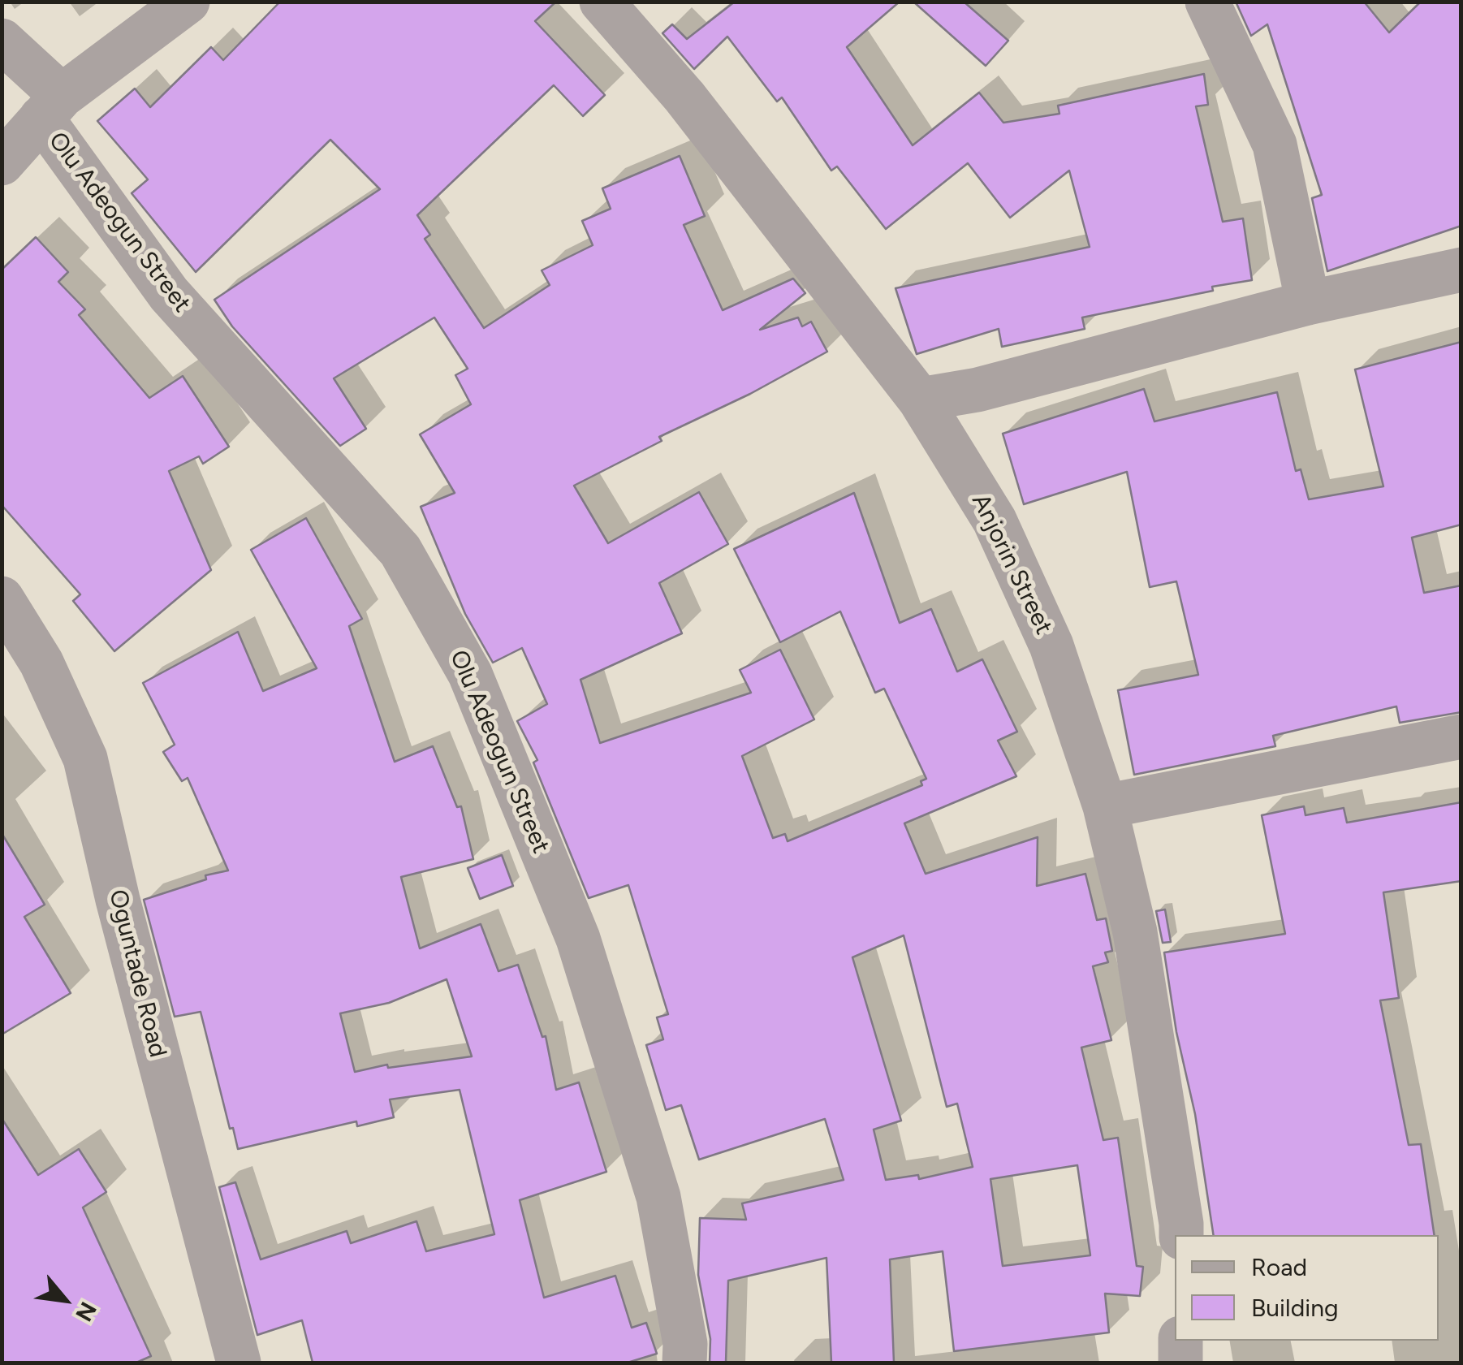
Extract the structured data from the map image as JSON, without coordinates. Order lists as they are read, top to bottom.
{
  "streets": {
    "street": ["Olu Adeogun Street", "Anjorin Street", "Oguntade Road"]
  },
  "legend": ["Road", "Building"],
  "north": "bottom right"
}
